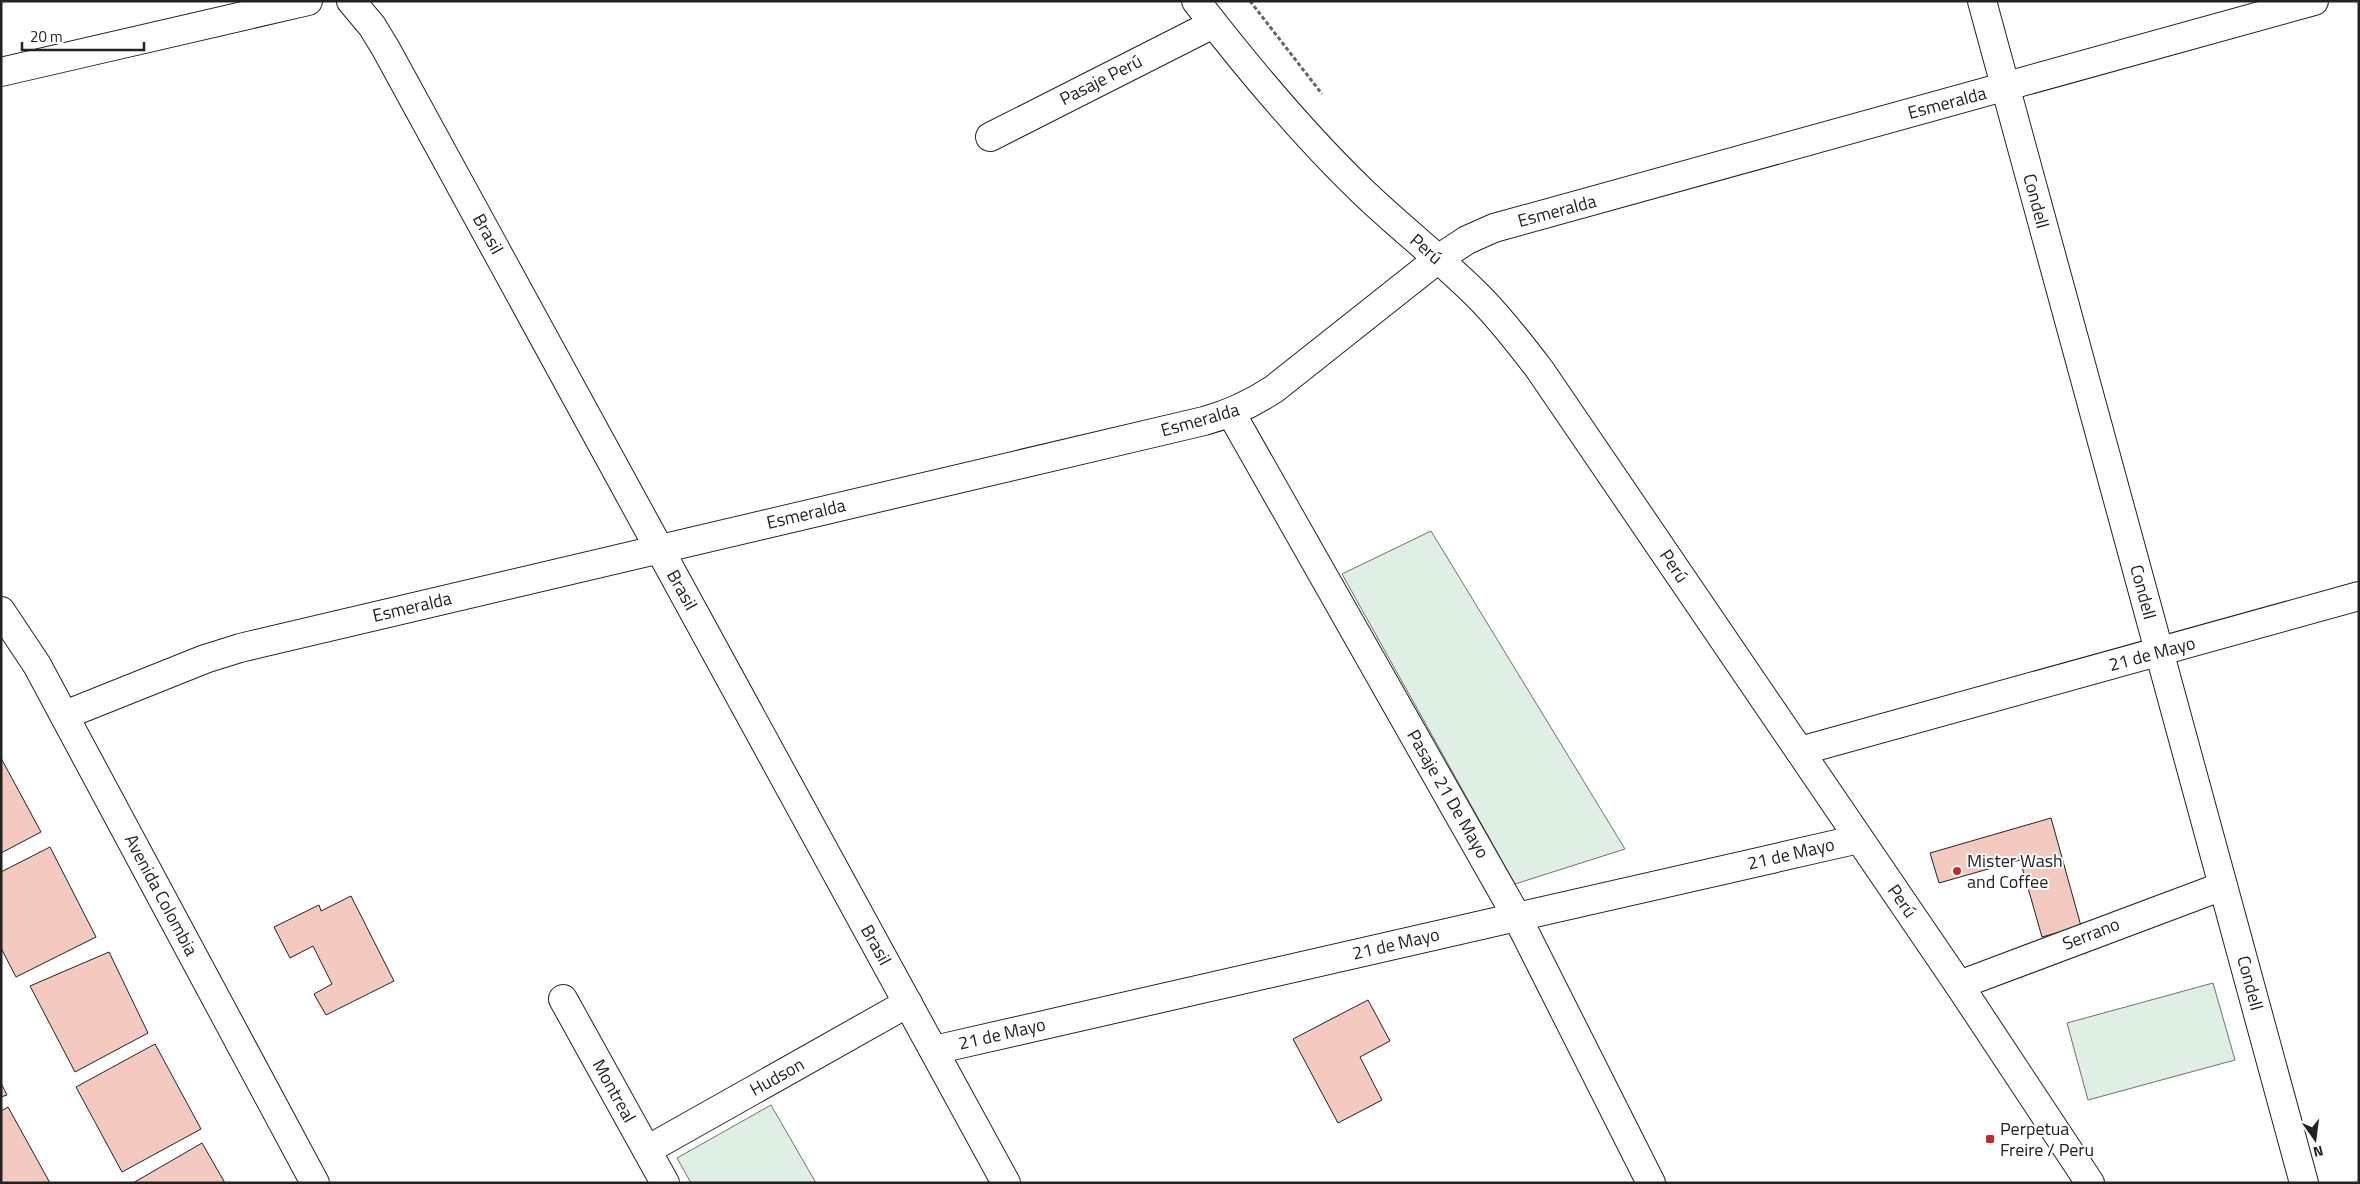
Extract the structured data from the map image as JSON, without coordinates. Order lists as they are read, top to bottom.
{
  "streets": {
    "street": [
      "Pasaje Perú",
      "Esmeralda",
      "Condell",
      "Brasil",
      "Perú",
      "21 de Mayo",
      "Pasaje 21 De Mayo",
      "Avenida Colombia",
      "Serrano",
      "Hudson",
      "Montreal"
    ]
  },
  "crossings": [
    ["Pasaje Perú", "Perú"],
    ["Esmeralda", "Condell"],
    ["Esmeralda", "Brasil"],
    ["Esmeralda", "Perú"],
    ["Esmeralda", "Pasaje 21 De Mayo"],
    ["Esmeralda", "Avenida Colombia"],
    ["Condell", "21 de Mayo"],
    ["Condell", "Serrano"],
    ["Brasil", "21 de Mayo"],
    ["Brasil", "Hudson"],
    ["Perú", "21 de Mayo"],
    ["Perú", "Serrano"],
    ["21 de Mayo", "Pasaje 21 De Mayo"],
    ["Hudson", "Montreal"]
  ],
  "places": {
    "other": ["Mister Wash and Coffee"],
    "transit": ["Perpetua Freire / Peru"]
  },
  "scale_bar": "20 m",
  "north": "bottom"
}
